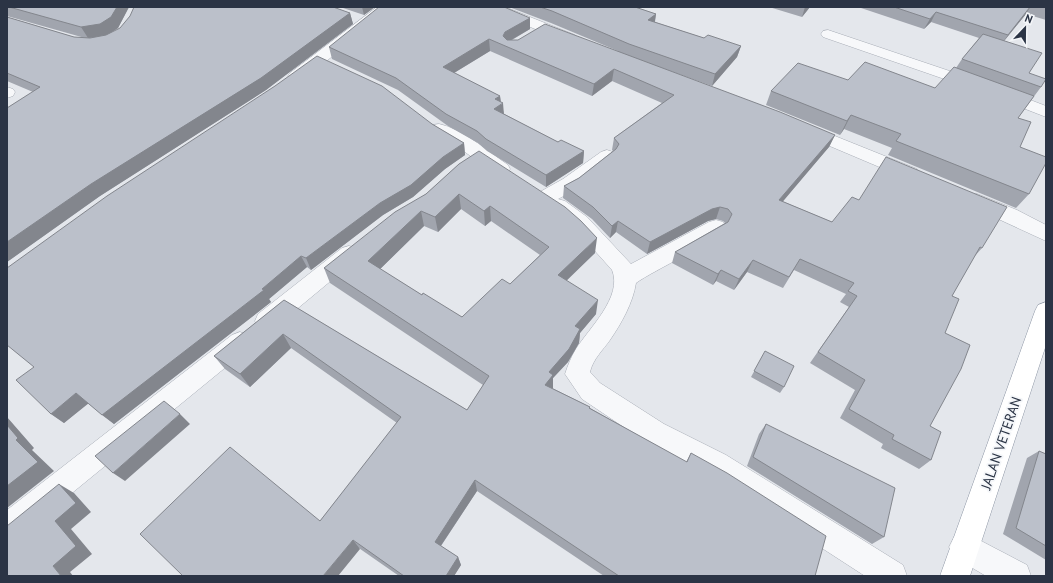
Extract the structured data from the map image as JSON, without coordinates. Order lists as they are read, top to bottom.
{
  "streets": {
    "highway": ["JALAN VETERAN"]
  },
  "north": "top"
}
